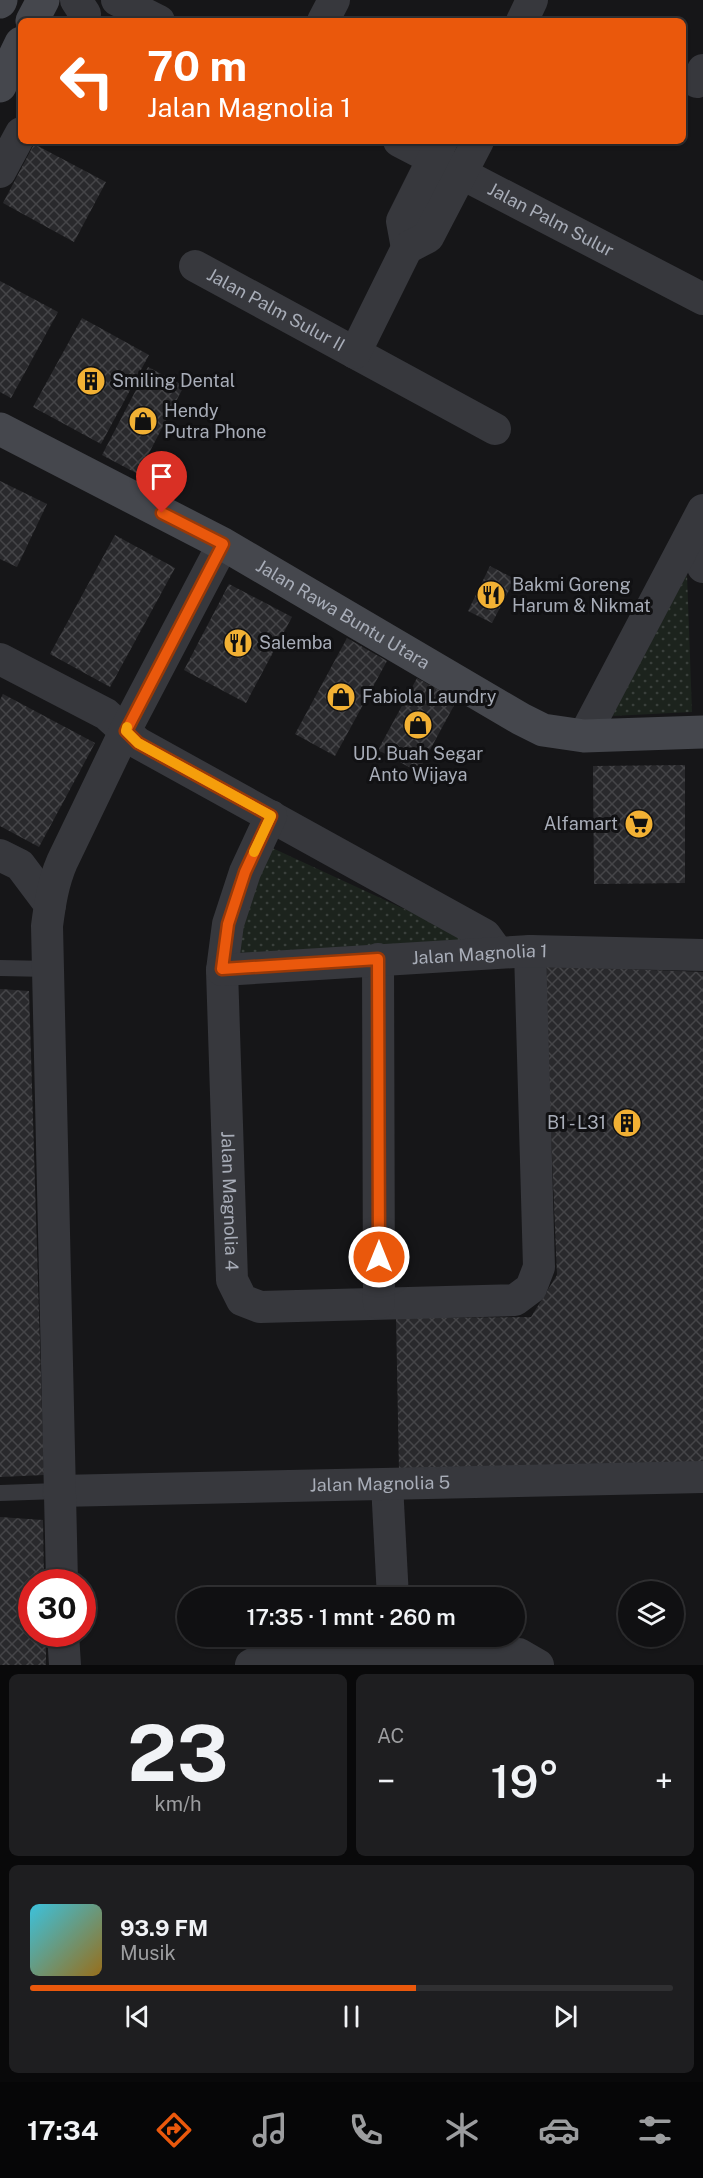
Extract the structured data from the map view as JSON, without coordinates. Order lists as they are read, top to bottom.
{
  "streets": {
    "street": [
      "Jalan Palm Sulur",
      "Jalan Palm Sulur II",
      "Jalan Rawa Buntu Utara",
      "Jalan Magnolia 1",
      "Jalan Magnolia 4",
      "Jalan Magnolia 5"
    ]
  },
  "crossings": [
    ["Jalan Palm Sulur", "Jalan Palm Sulur II"],
    ["Jalan Magnolia 1", "Jalan Magnolia 4"]
  ],
  "places": {
    "building": ["Smiling Dental", "B1 - L31"],
    "shop": ["Hendy Putra Phone", "Fabiola Laundry", "UD. Buah Segar Anto Wijaya"],
    "restaurant": ["Bakmi Goreng Harum & Nikmat", "Salemba"],
    "supermarket": ["Alfamart"]
  },
  "page": {
    "turn": ["70 m", "Jalan Magnolia 1"],
    "limit": "30",
    "trip": "17:35 · 1 mnt · 260 m",
    "tile": [
      ["23", "km/h"],
      "AC"
    ],
    "heat": ["−", "19°", "+"],
    "song": ["93.9 FM", "Musik"],
    "tabs": "17:34"
  }
}
